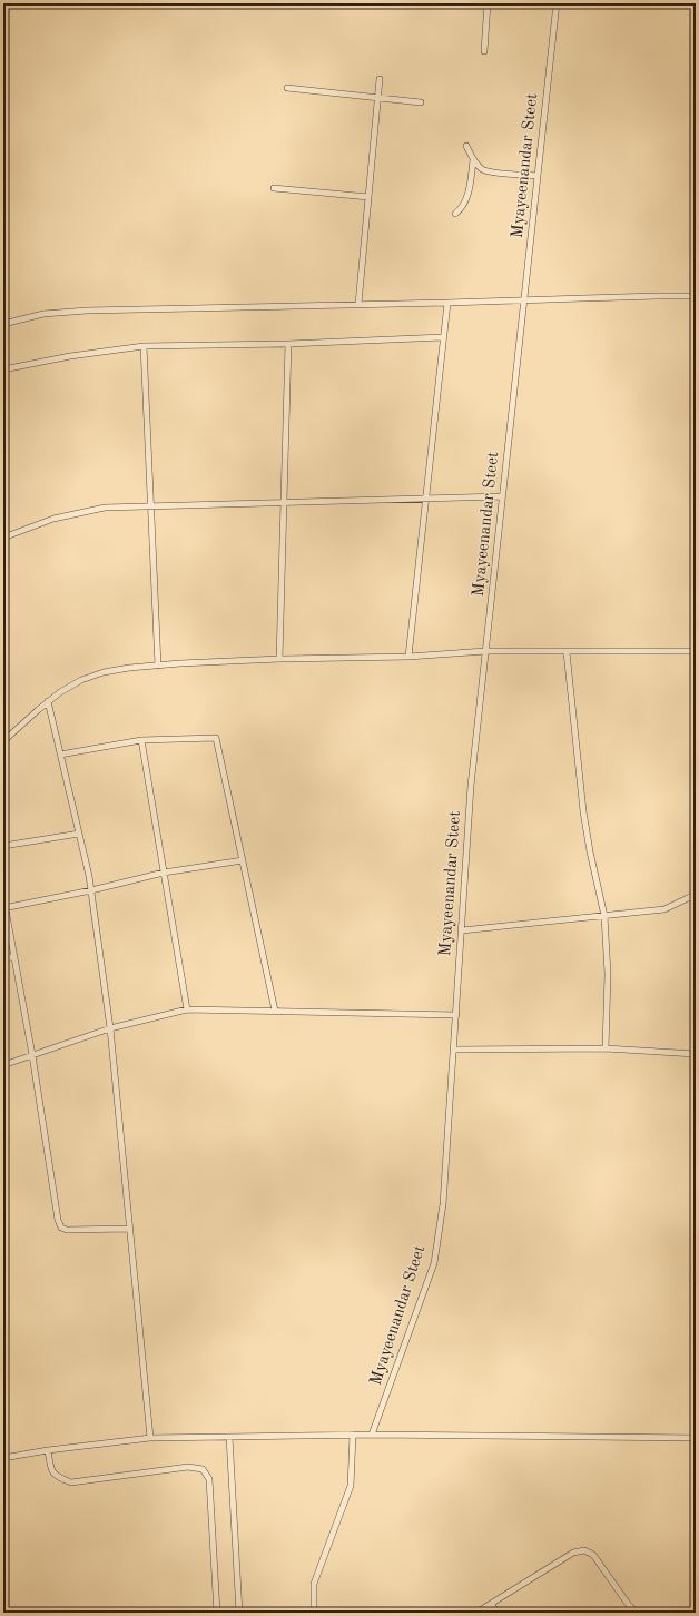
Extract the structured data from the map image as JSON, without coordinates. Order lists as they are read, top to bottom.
{
  "streets": {
    "street": ["Myayeenandar Steet"]
  }
}
